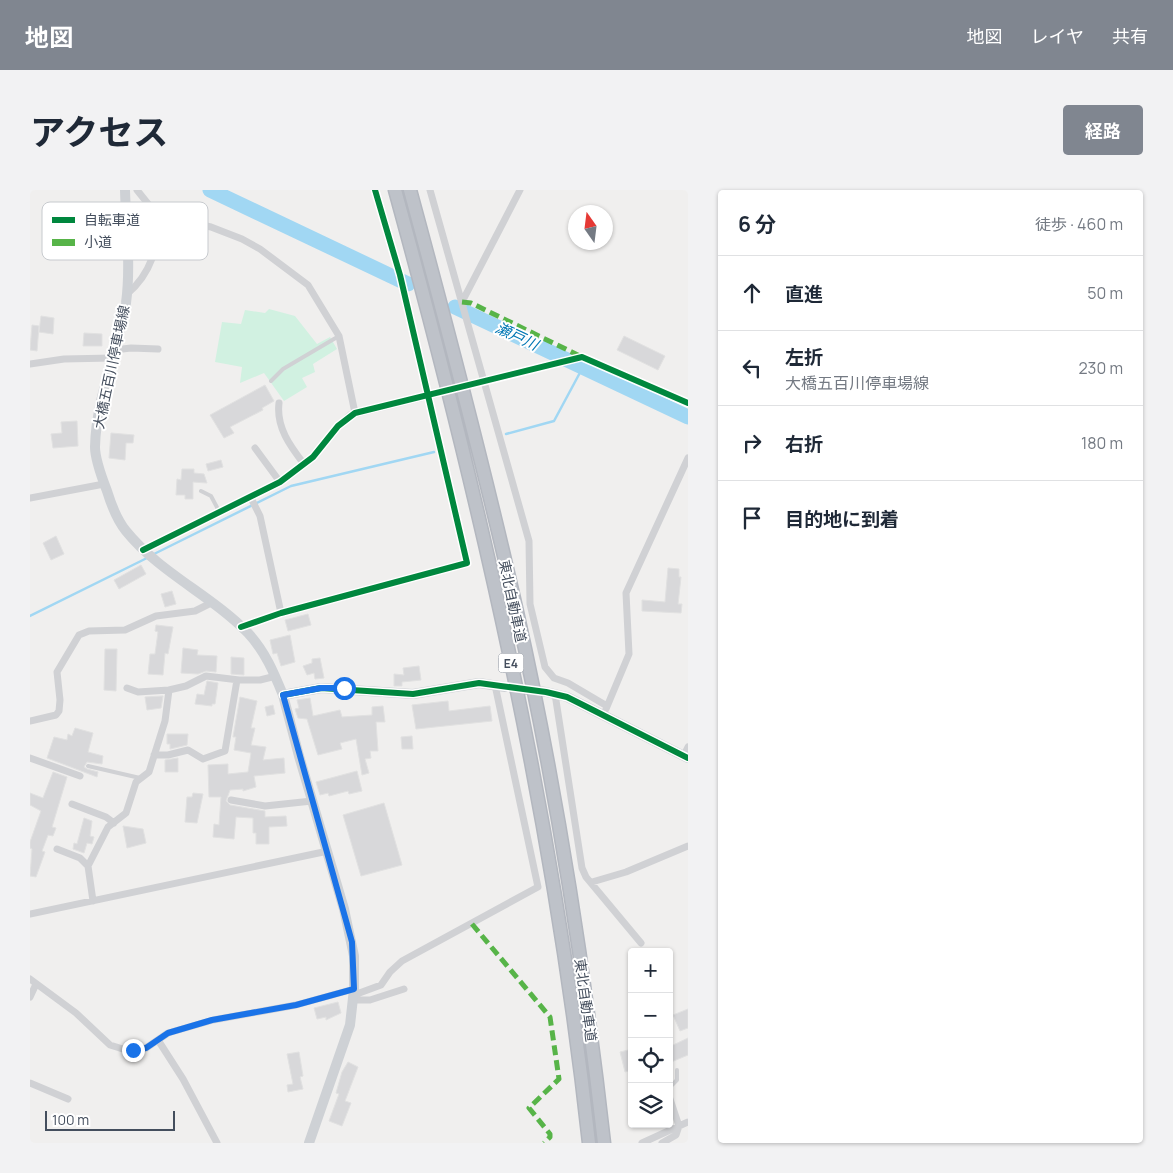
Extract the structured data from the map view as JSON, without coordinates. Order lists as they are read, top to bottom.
{
  "streets": {
    "highway": ["東北自動車道", "E4"],
    "main road": ["大橋五百川停車場線"]
  },
  "water": ["瀬戸川"],
  "legend": ["自転車道", "小道"],
  "scale_bar": "100 m",
  "north": "top",
  "page": {
    "header": "地図",
    "nav": ["地図", "レイヤ", "共有"],
    "title": "アクセス",
    "buttons": "経路",
    "heading": ["6 分", "徒歩 · 460 m"],
    "list": [
      ["直進", "50 m"],
      ["左折", "大橋五百川停車場線", "230 m"],
      ["右折", "180 m"],
      "目的地に到着"
    ],
    "map_buttons": ["+", "−"],
    "scale": "100 m"
  }
}
